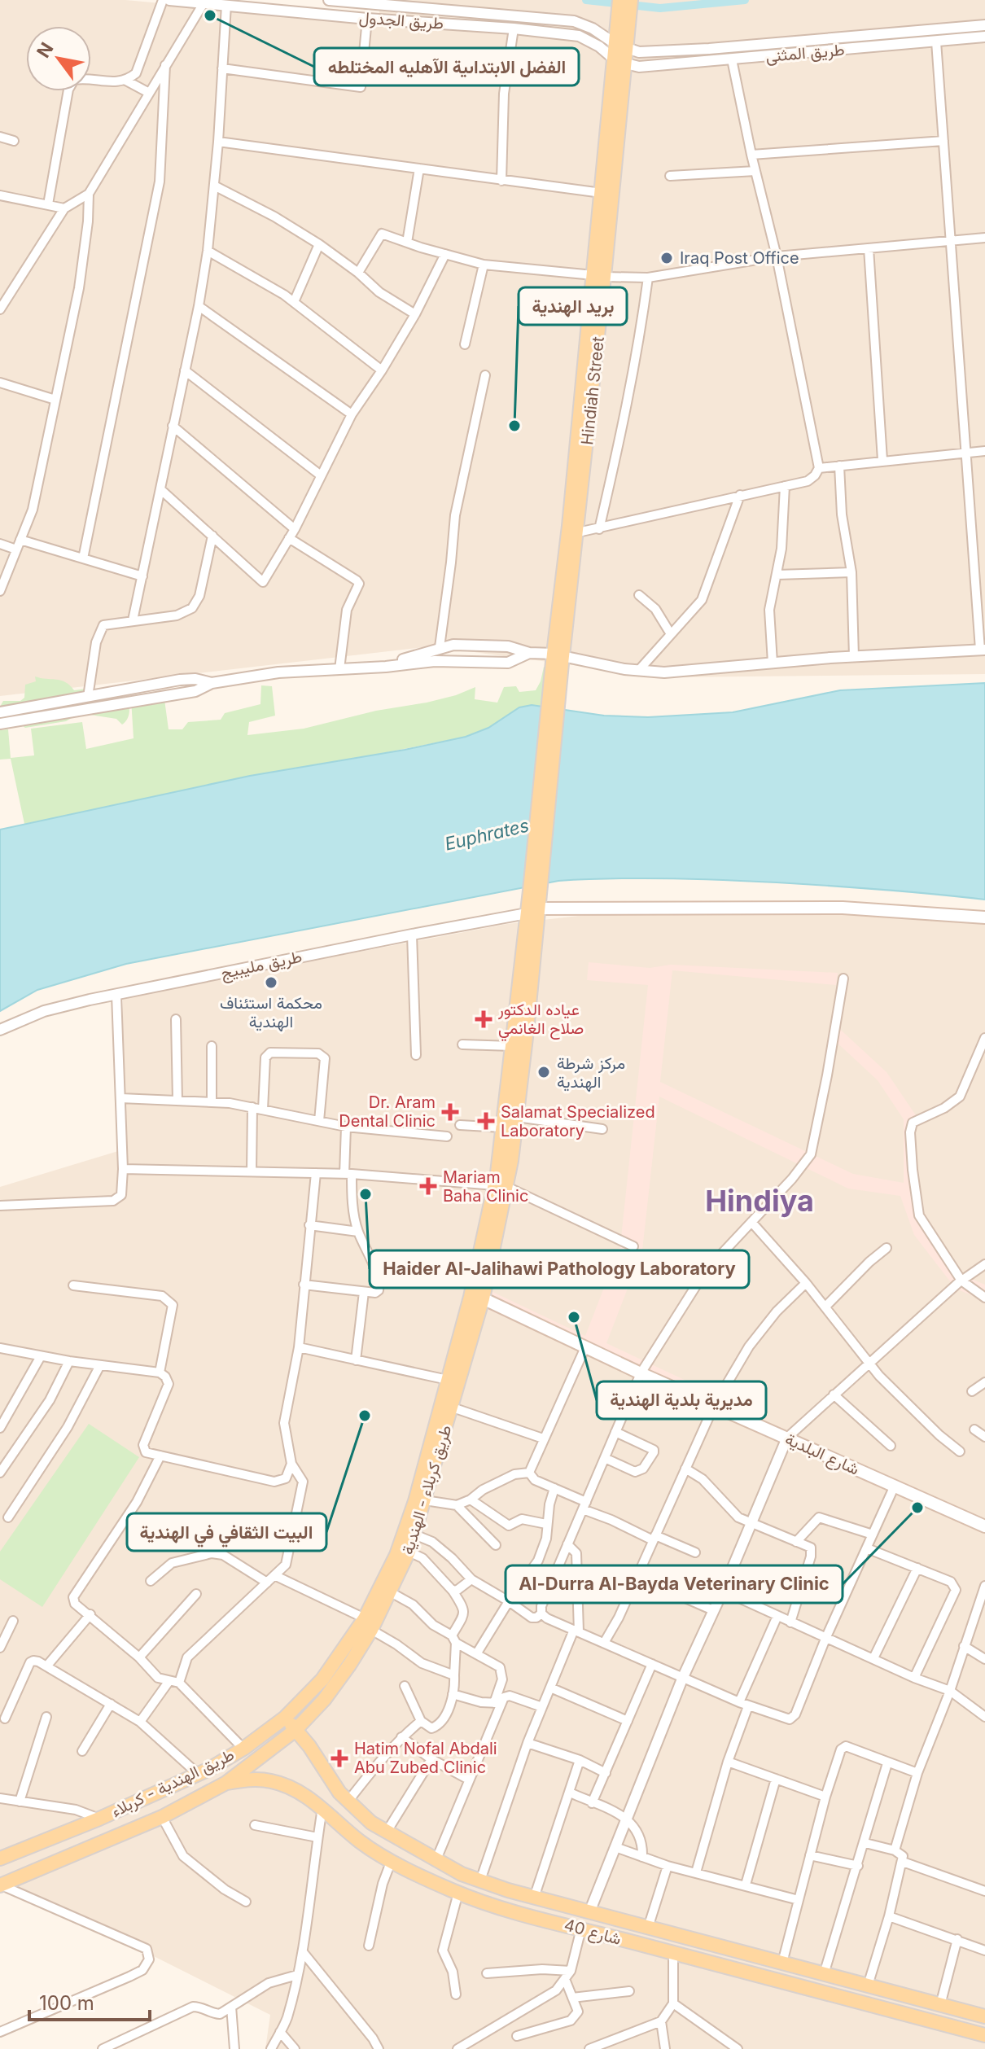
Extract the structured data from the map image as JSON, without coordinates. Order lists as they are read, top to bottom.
{
  "streets": {
    "main road": [
      "Hindiah Street",
      "شارع البلدية",
      "طريق كربلاء - الهندية",
      "طريق الهندية - كربلاء",
      "شارع 40"
    ],
    "street": ["طريق الجدول", "طريق المثنى", "طريق مليبيج"]
  },
  "crossings": [
    ["طريق الجدول", "طريق المثنى"],
    ["طريق الجدول", "Hindiah Street"],
    ["طريق المثنى", "Hindiah Street"],
    ["Hindiah Street", "طريق كربلاء - الهندية"],
    ["طريق مليبيج", "طريق كربلاء - الهندية"],
    ["طريق مليبيج", "طريق الهندية - كربلاء"],
    ["شارع البلدية", "طريق كربلاء - الهندية"],
    ["طريق كربلاء - الهندية", "طريق الهندية - كربلاء"],
    ["طريق كربلاء - الهندية", "شارع 40"],
    ["طريق الهندية - كربلاء", "شارع 40"]
  ],
  "districts": ["Hindiya"],
  "water": ["Euphrates"],
  "places": {
    "other": [
      "الفضل الابتداىية الآهليه المختلطه",
      "Iraq Post Office",
      "بريد الهندية",
      "محكمة استئناف الهندية",
      "مركز شرطة الهندية",
      "Haider Al-Jalihawi Pathology Laboratory",
      "مديرية بلدية الهندية",
      "البيت الثقافي في الهندية",
      "Al-Durra Al-Bayda Veterinary Clinic"
    ],
    "health": [
      "عياده الدكتور صلاح الغانمي",
      "Dr. Aram Dental Clinic",
      "Salamat Specialized Laboratory",
      "Mariam Baha Clinic",
      "Hatim Nofal Abdali Abu Zubed Clinic"
    ]
  },
  "scale_bar": "100 m",
  "north": "top left"
}
